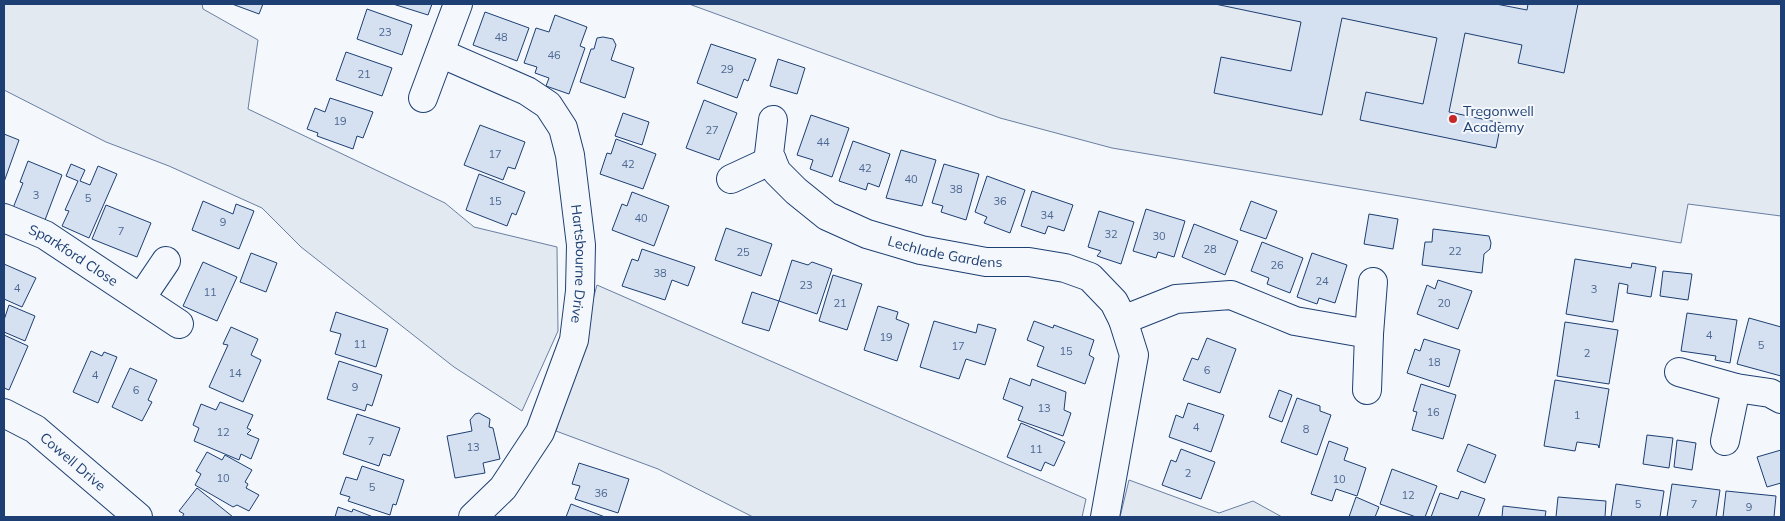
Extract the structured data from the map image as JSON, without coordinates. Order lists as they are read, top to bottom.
{
  "streets": {
    "street": [
      "Lechlade Gardens",
      "Sparkford Close",
      "Hartsbourne Drive",
      "Cowell Drive"
    ]
  },
  "places": ["Tregonwell Academy"],
  "house_numbers": [
    "23",
    "48",
    "46",
    "29",
    "21",
    "19",
    "27",
    "44",
    "17",
    "42",
    "42",
    "40",
    "38",
    "3",
    "5",
    "15",
    "36",
    "34",
    "40",
    "9",
    "7",
    "32",
    "30",
    "28",
    "22",
    "25",
    "26",
    "38",
    "24",
    "23",
    "4",
    "3",
    "11",
    "21",
    "20",
    "4",
    "19",
    "11",
    "5",
    "17",
    "15",
    "2",
    "18",
    "6",
    "14",
    "4",
    "9",
    "6",
    "13",
    "16",
    "1",
    "4",
    "8",
    "12",
    "7",
    "13",
    "11",
    "2",
    "10",
    "10",
    "5",
    "36",
    "12",
    "5",
    "7",
    "9"
  ]
}
